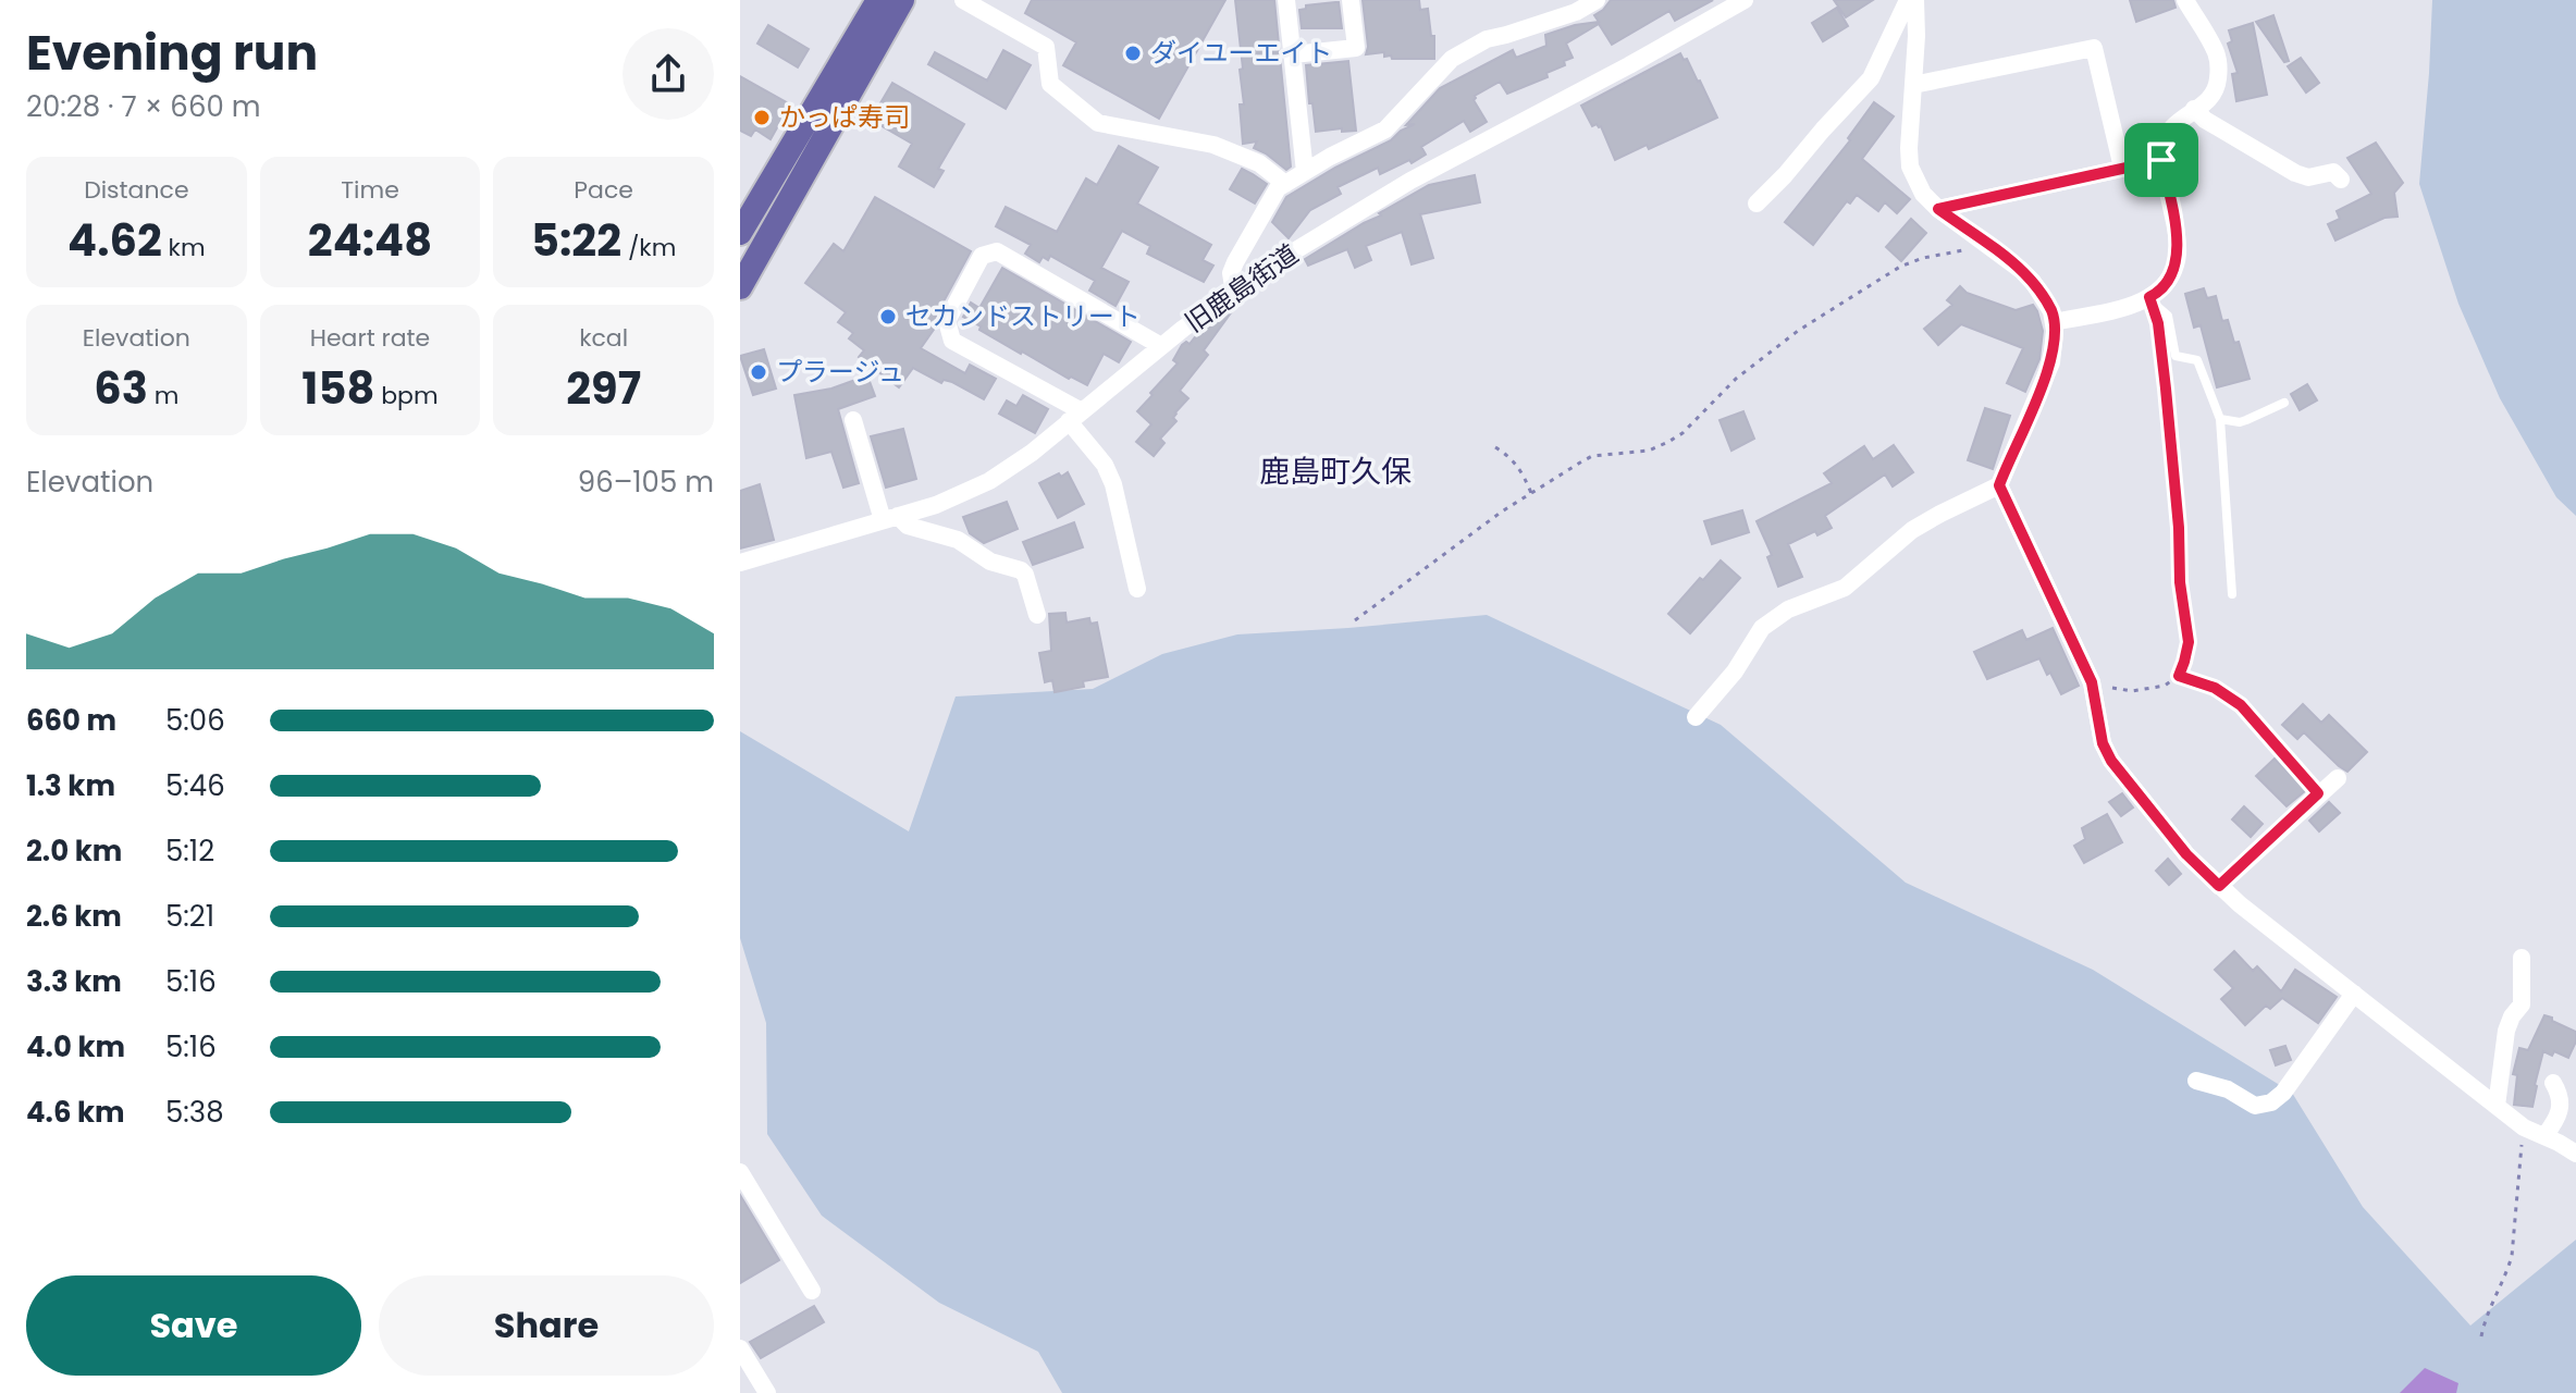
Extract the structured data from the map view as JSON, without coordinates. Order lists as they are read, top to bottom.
{
  "streets": {
    "street": ["旧鹿島街道"]
  },
  "districts": ["鹿島町久保"],
  "places": [
    "ダイユーエイト",
    "かっぱ寿司",
    "セカンドストリート",
    "プラージュ"
  ],
  "page": {
    "heading": ["Evening run", "20:28 · 7 × 660 m"],
    "stats": [
      ["Distance", "4.62 km"],
      ["Time", "24:48"],
      ["Pace", "5:22 /km"],
      ["Elevation", "63 m"],
      ["Heart rate", "158 bpm"],
      ["kcal", "297"]
    ],
    "chart": ["Elevation", "96–105 m"],
    "list": [
      {
        "name": "660 m",
        "note": "5:06"
      },
      {
        "name": "1.3 km",
        "note": "5:46"
      },
      {
        "name": "2.0 km",
        "note": "5:12"
      },
      {
        "name": "2.6 km",
        "note": "5:21"
      },
      {
        "name": "3.3 km",
        "note": "5:16"
      },
      {
        "name": "4.0 km",
        "note": "5:16"
      },
      {
        "name": "4.6 km",
        "note": "5:38"
      }
    ],
    "buttons": ["Save", "Share"]
  }
}
